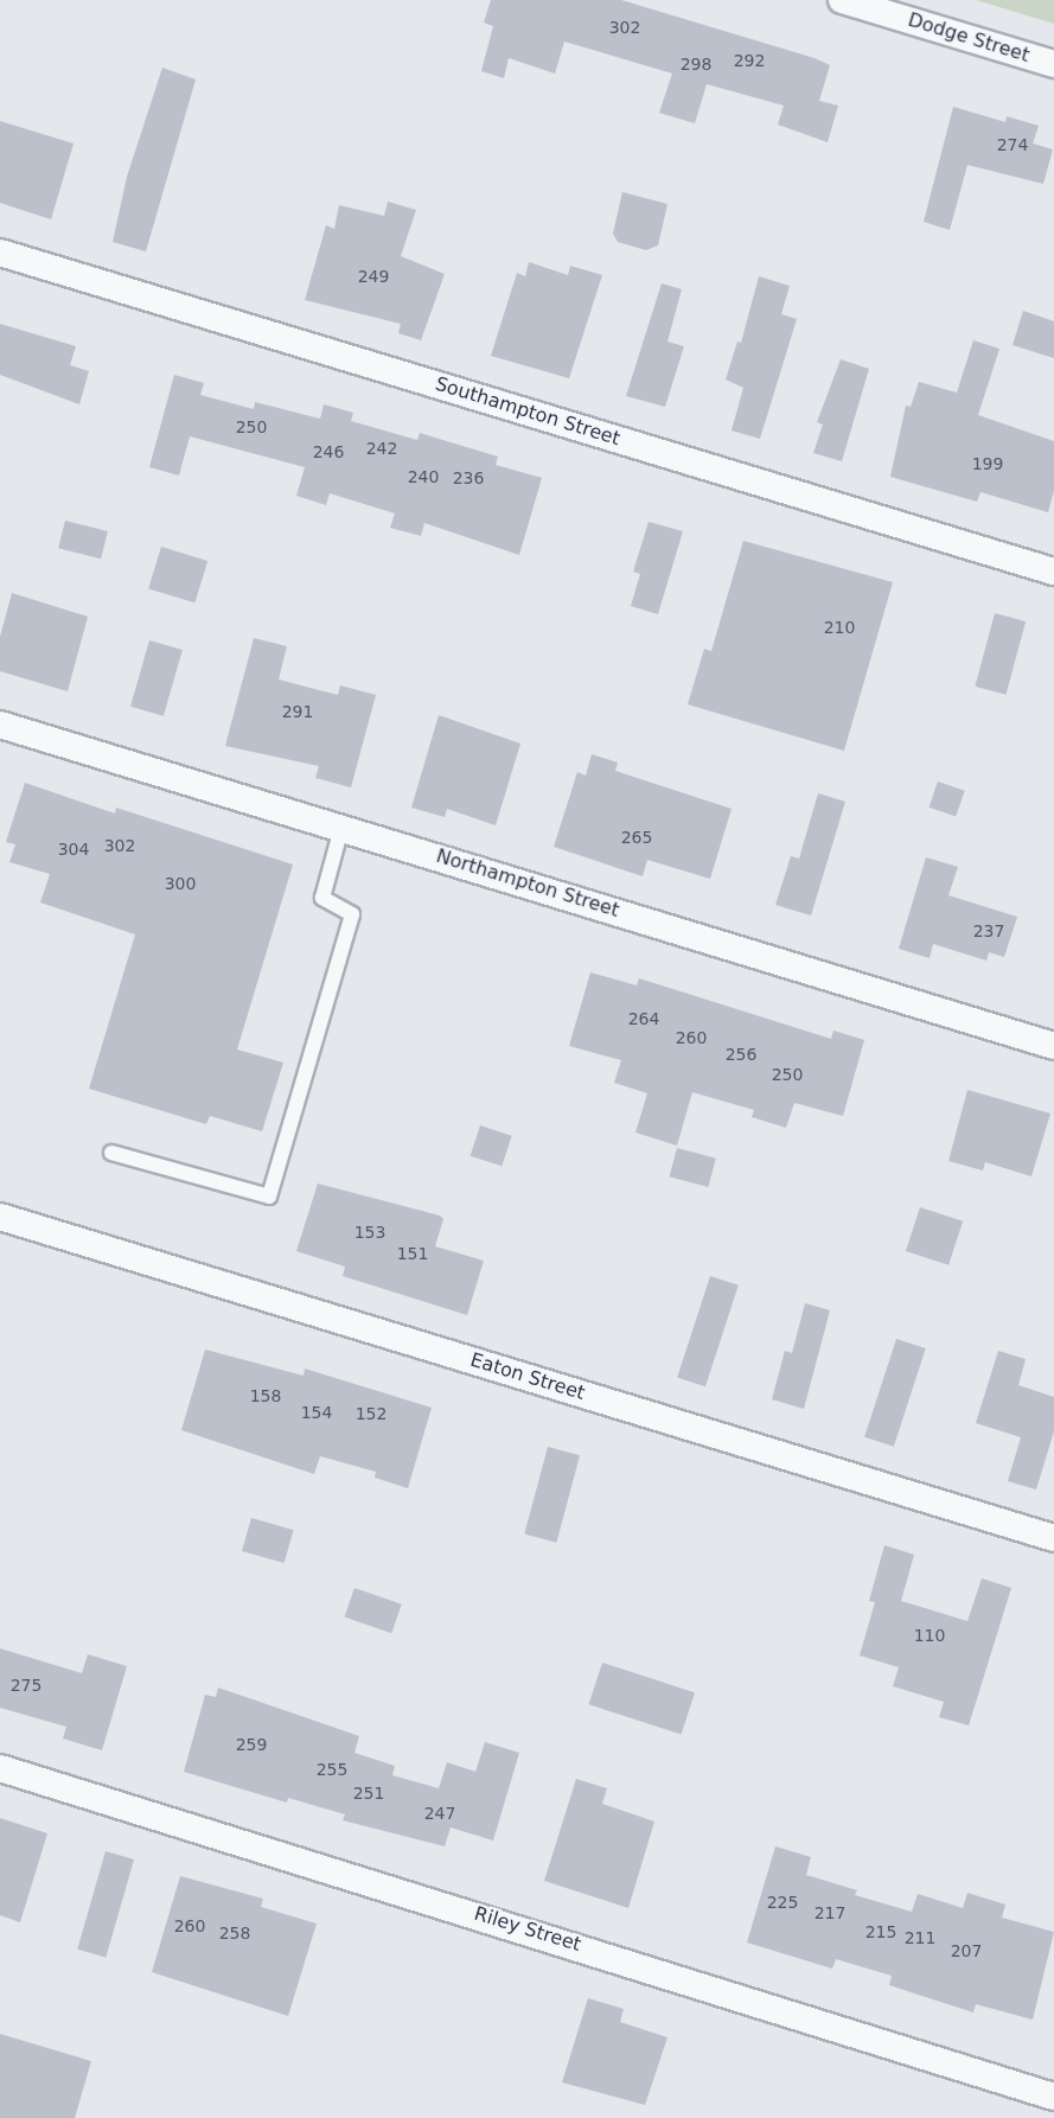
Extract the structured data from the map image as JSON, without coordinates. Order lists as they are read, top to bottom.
{
  "streets": {
    "street": [
      "Dodge Street",
      "Southampton Street",
      "Northampton Street",
      "Eaton Street",
      "Riley Street"
    ]
  },
  "house_numbers": [
    "302",
    "292",
    "298",
    "274",
    "249",
    "250",
    "242",
    "246",
    "199",
    "240",
    "236",
    "210",
    "291",
    "265",
    "302",
    "304",
    "300",
    "237",
    "264",
    "260",
    "256",
    "250",
    "153",
    "151",
    "158",
    "154",
    "152",
    "110",
    "275",
    "259",
    "255",
    "251",
    "247",
    "225",
    "217",
    "260",
    "215",
    "258",
    "211",
    "207"
  ]
}
